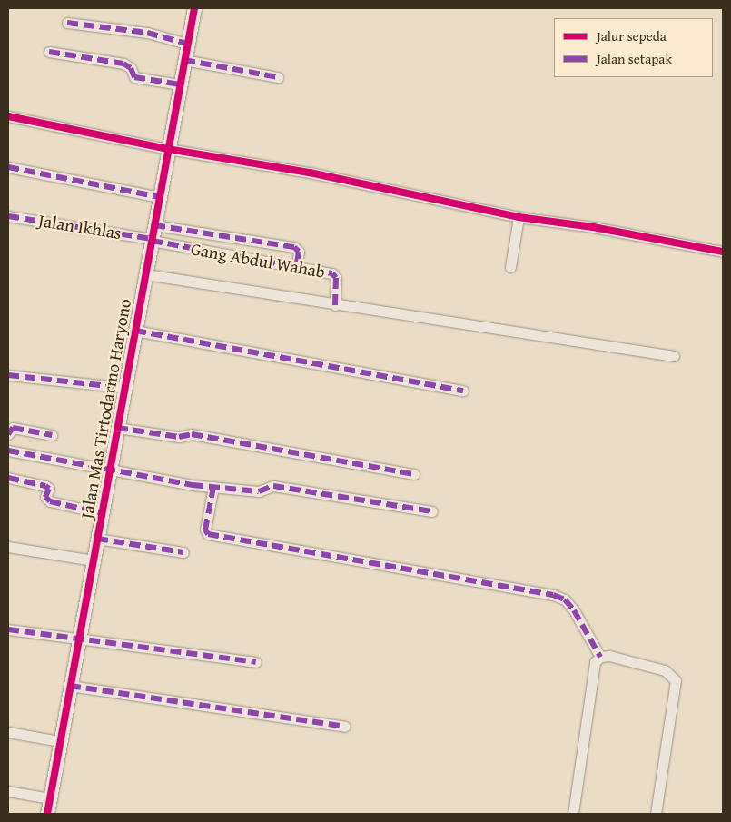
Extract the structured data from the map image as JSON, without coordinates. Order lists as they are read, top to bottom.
{
  "streets": {
    "street": ["Jalan Ikhlas", "Gang Abdul Wahab", "Jalan Mas Tirtodarmo Haryono"]
  },
  "crossings": [
    ["Jalan Ikhlas", "Gang Abdul Wahab"],
    ["Jalan Ikhlas", "Jalan Mas Tirtodarmo Haryono"],
    ["Gang Abdul Wahab", "Jalan Mas Tirtodarmo Haryono"]
  ],
  "legend": ["Jalur sepeda", "Jalan setapak"]
}
